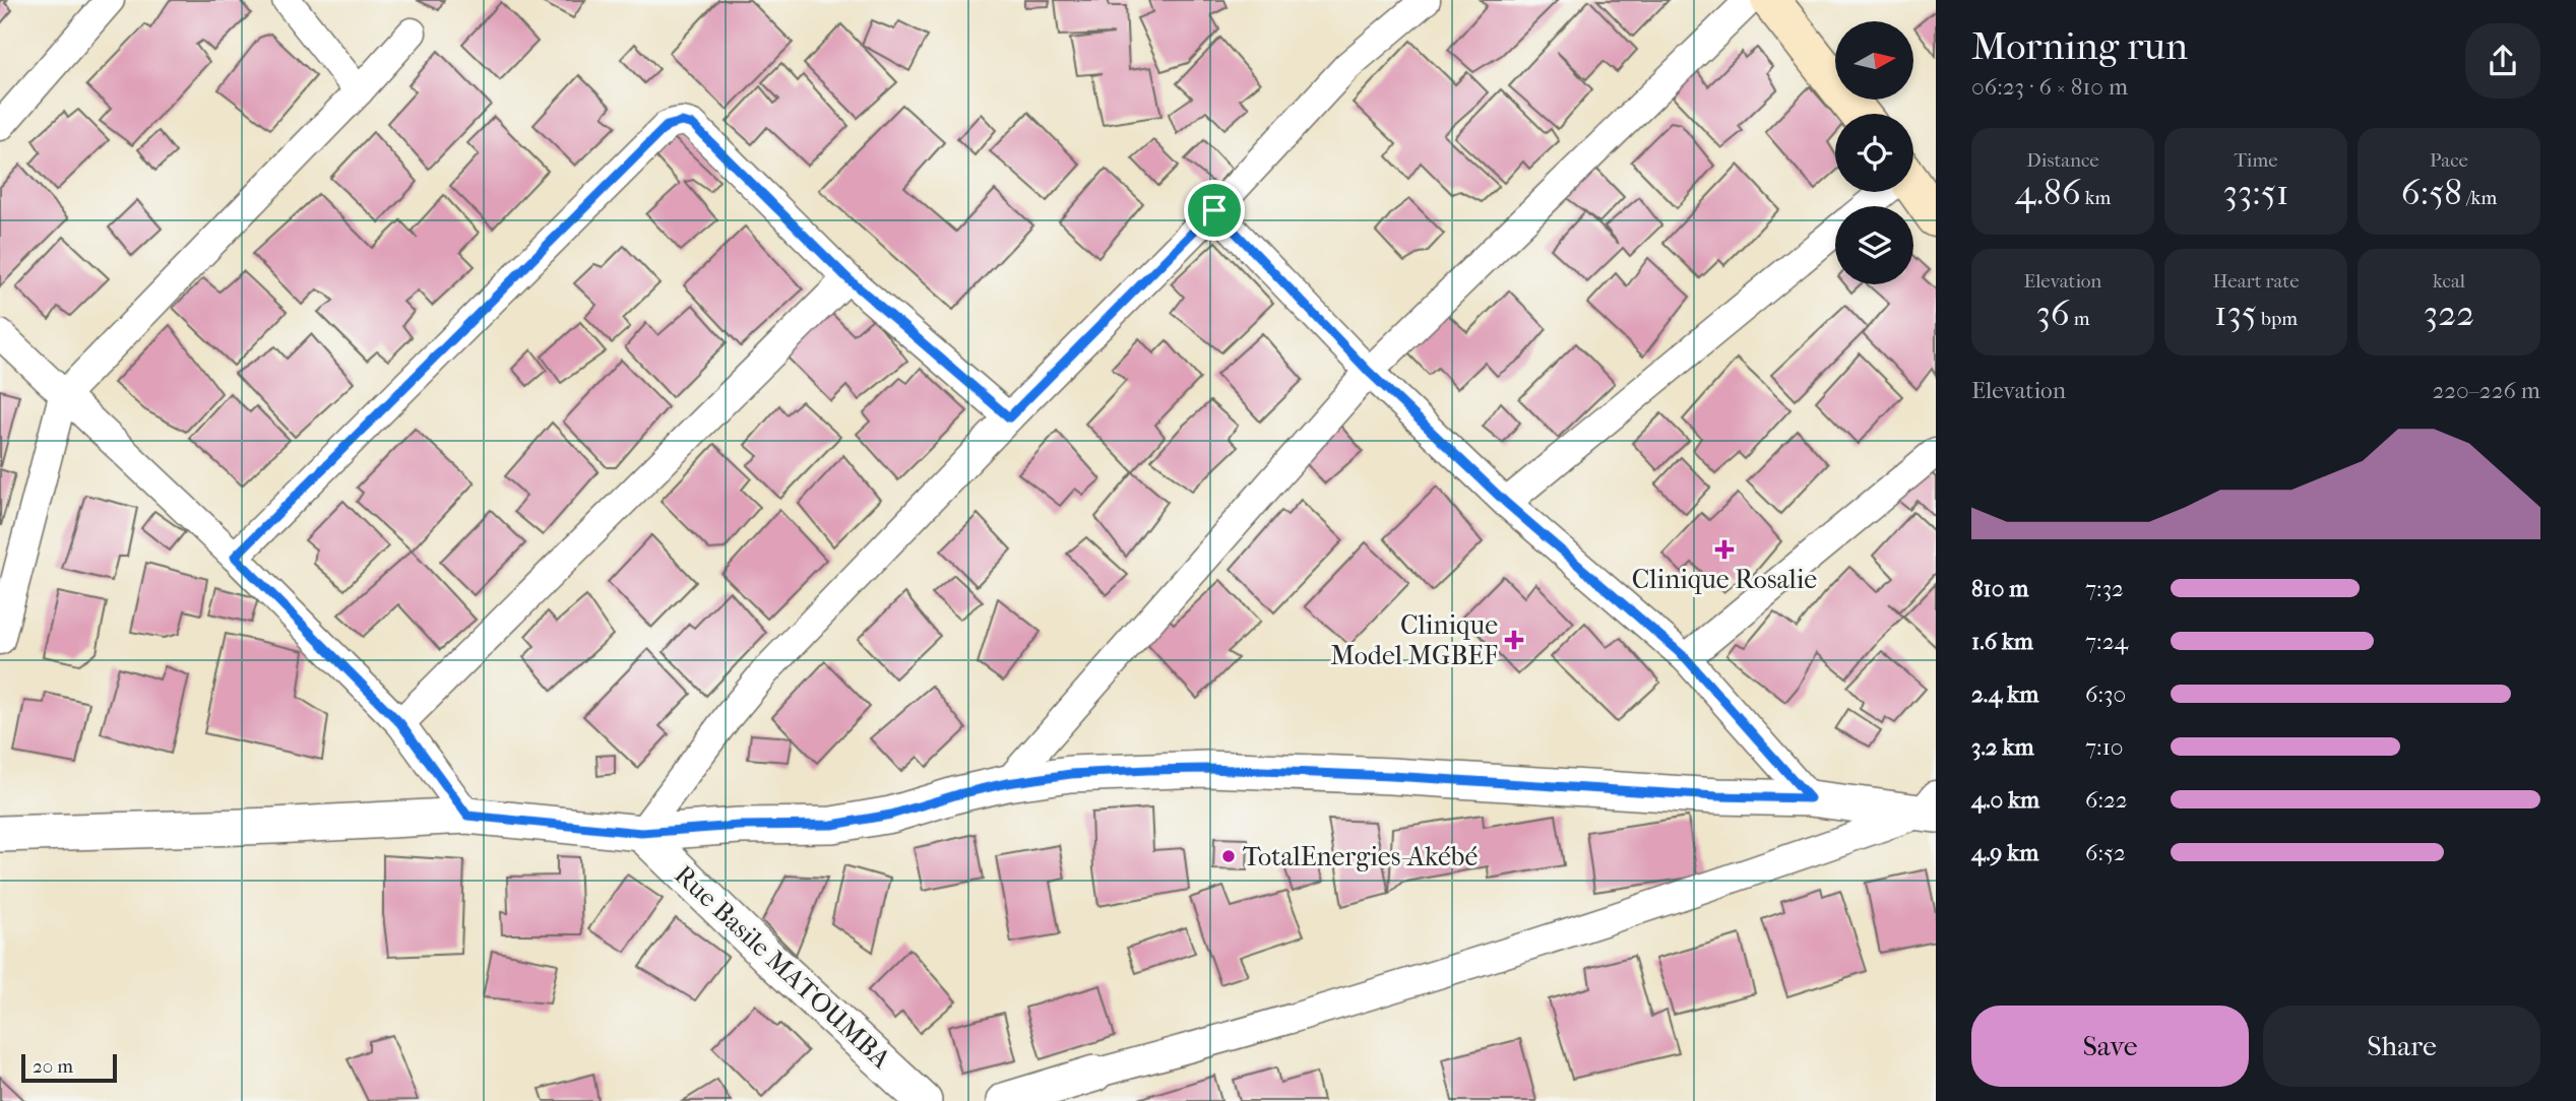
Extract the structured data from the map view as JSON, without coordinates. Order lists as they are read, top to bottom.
{
  "streets": {
    "street": ["Rue Basile MATOUMBA"]
  },
  "places": {
    "health": ["Clinique Rosalie", "Clinique Model MGBEF"],
    "other": ["TotalEnergies-Akébé"]
  },
  "scale_bar": "20 m",
  "north": "right",
  "page": {
    "heading": ["Morning run", "06:23 · 6 × 810 m"],
    "stats": [
      ["Distance", "4.86 km"],
      ["Time", "33:51"],
      ["Pace", "6:58 /km"],
      ["Elevation", "36 m"],
      ["Heart rate", "135 bpm"],
      ["kcal", "322"]
    ],
    "chart": ["Elevation", "220–226 m"],
    "list": [
      {
        "name": "810 m",
        "note": "7:32"
      },
      {
        "name": "1.6 km",
        "note": "7:24"
      },
      {
        "name": "2.4 km",
        "note": "6:30"
      },
      {
        "name": "3.2 km",
        "note": "7:10"
      },
      {
        "name": "4.0 km",
        "note": "6:22"
      },
      {
        "name": "4.9 km",
        "note": "6:52"
      }
    ],
    "buttons": ["Save", "Share"],
    "scale": "20 m"
  }
}
